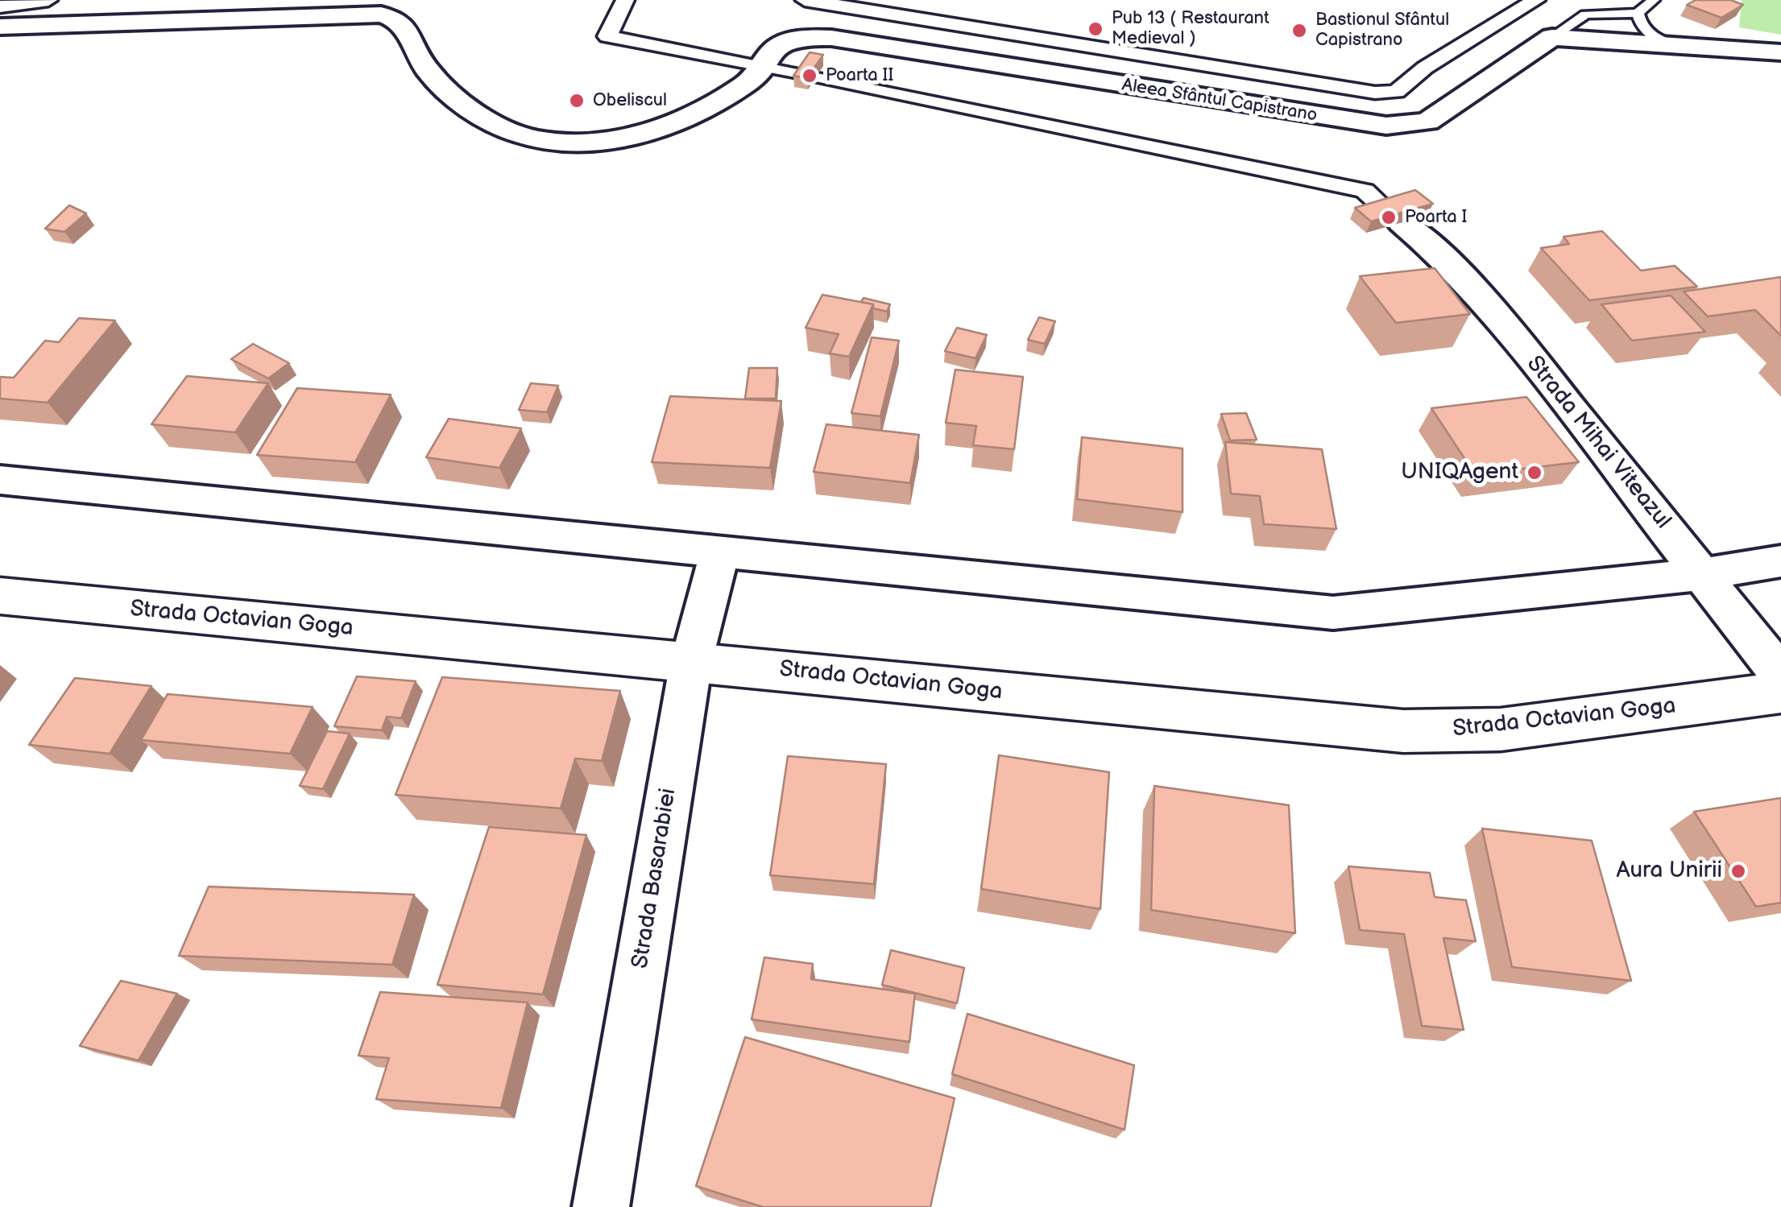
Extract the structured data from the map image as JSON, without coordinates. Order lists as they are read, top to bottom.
{
  "streets": {
    "street": [
      "Aleea Sfântul Capistrano",
      "Strada Mihai Viteazul",
      "Strada Octavian Goga",
      "Strada Basarabiei"
    ]
  },
  "crossings": [
    ["Strada Octavian Goga", "Strada Basarabiei"]
  ],
  "places": [
    "Pub 13 ( Restaurant Medieval )",
    "Bastionul Sfântul Capistrano",
    "Poarta II",
    "Obeliscul",
    "Poarta I",
    "UNIQAgent",
    "Aura Unirii"
  ]
}
